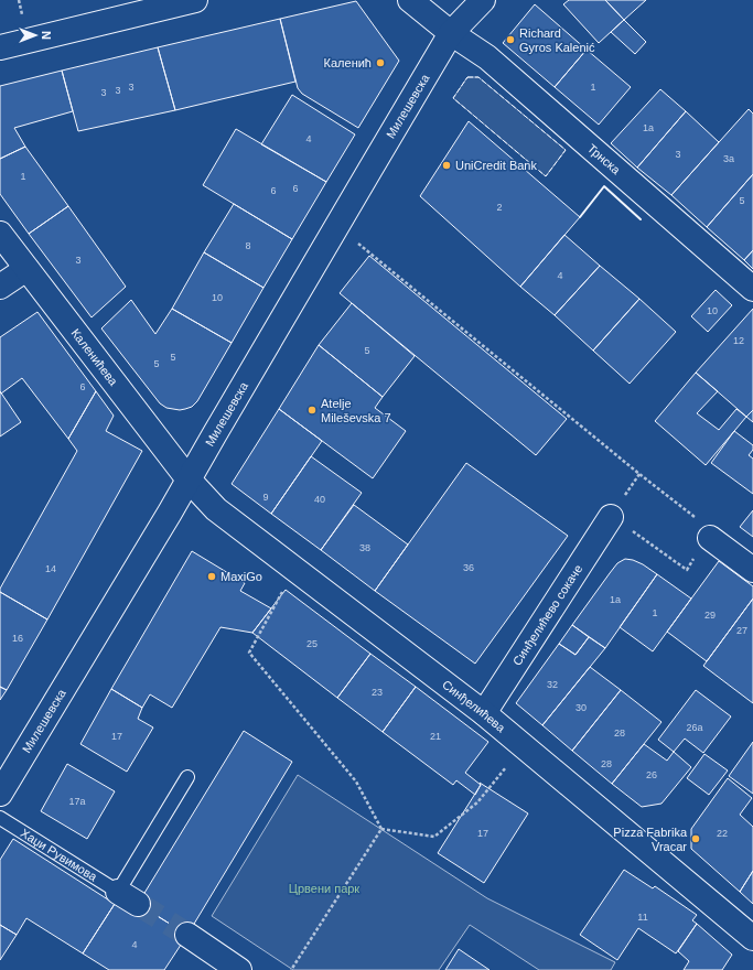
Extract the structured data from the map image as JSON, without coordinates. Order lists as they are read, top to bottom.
{
  "streets": {
    "street": [
      "Милешевска",
      "Трнска",
      "Каленићева",
      "Синђелићево сокаче",
      "Синђелићева"
    ],
    "lane": ["Хаџи Рувимова"]
  },
  "crossings": [
    ["Милешевска", "Трнска"],
    ["Милешевска", "Каленићева"],
    ["Милешевска", "Синђелићева"],
    ["Каленићева", "Синђелићева"],
    ["Синђелићево сокаче", "Синђелићева"]
  ],
  "parks": ["Црвени парк"],
  "places": [
    "Richard Gyros Kalenić",
    "Каленић",
    "UniCredit Bank",
    "Atelje Mileševska 7",
    "MaxiGo",
    "Pizza Fabrika Vracar"
  ],
  "house_numbers": [
    "3",
    "1",
    "3",
    "3",
    "1a",
    "4",
    "3",
    "3a",
    "1",
    "6",
    "6",
    "5",
    "2",
    "8",
    "3",
    "4",
    "10",
    "10",
    "12",
    "5",
    "5",
    "5",
    "6",
    "9",
    "40",
    "38",
    "36",
    "14",
    "1a",
    "1",
    "29",
    "27",
    "16",
    "25",
    "32",
    "23",
    "30",
    "26a",
    "28",
    "17",
    "21",
    "28",
    "26",
    "17a",
    "17",
    "22",
    "11",
    "4"
  ],
  "north": "right"
}
